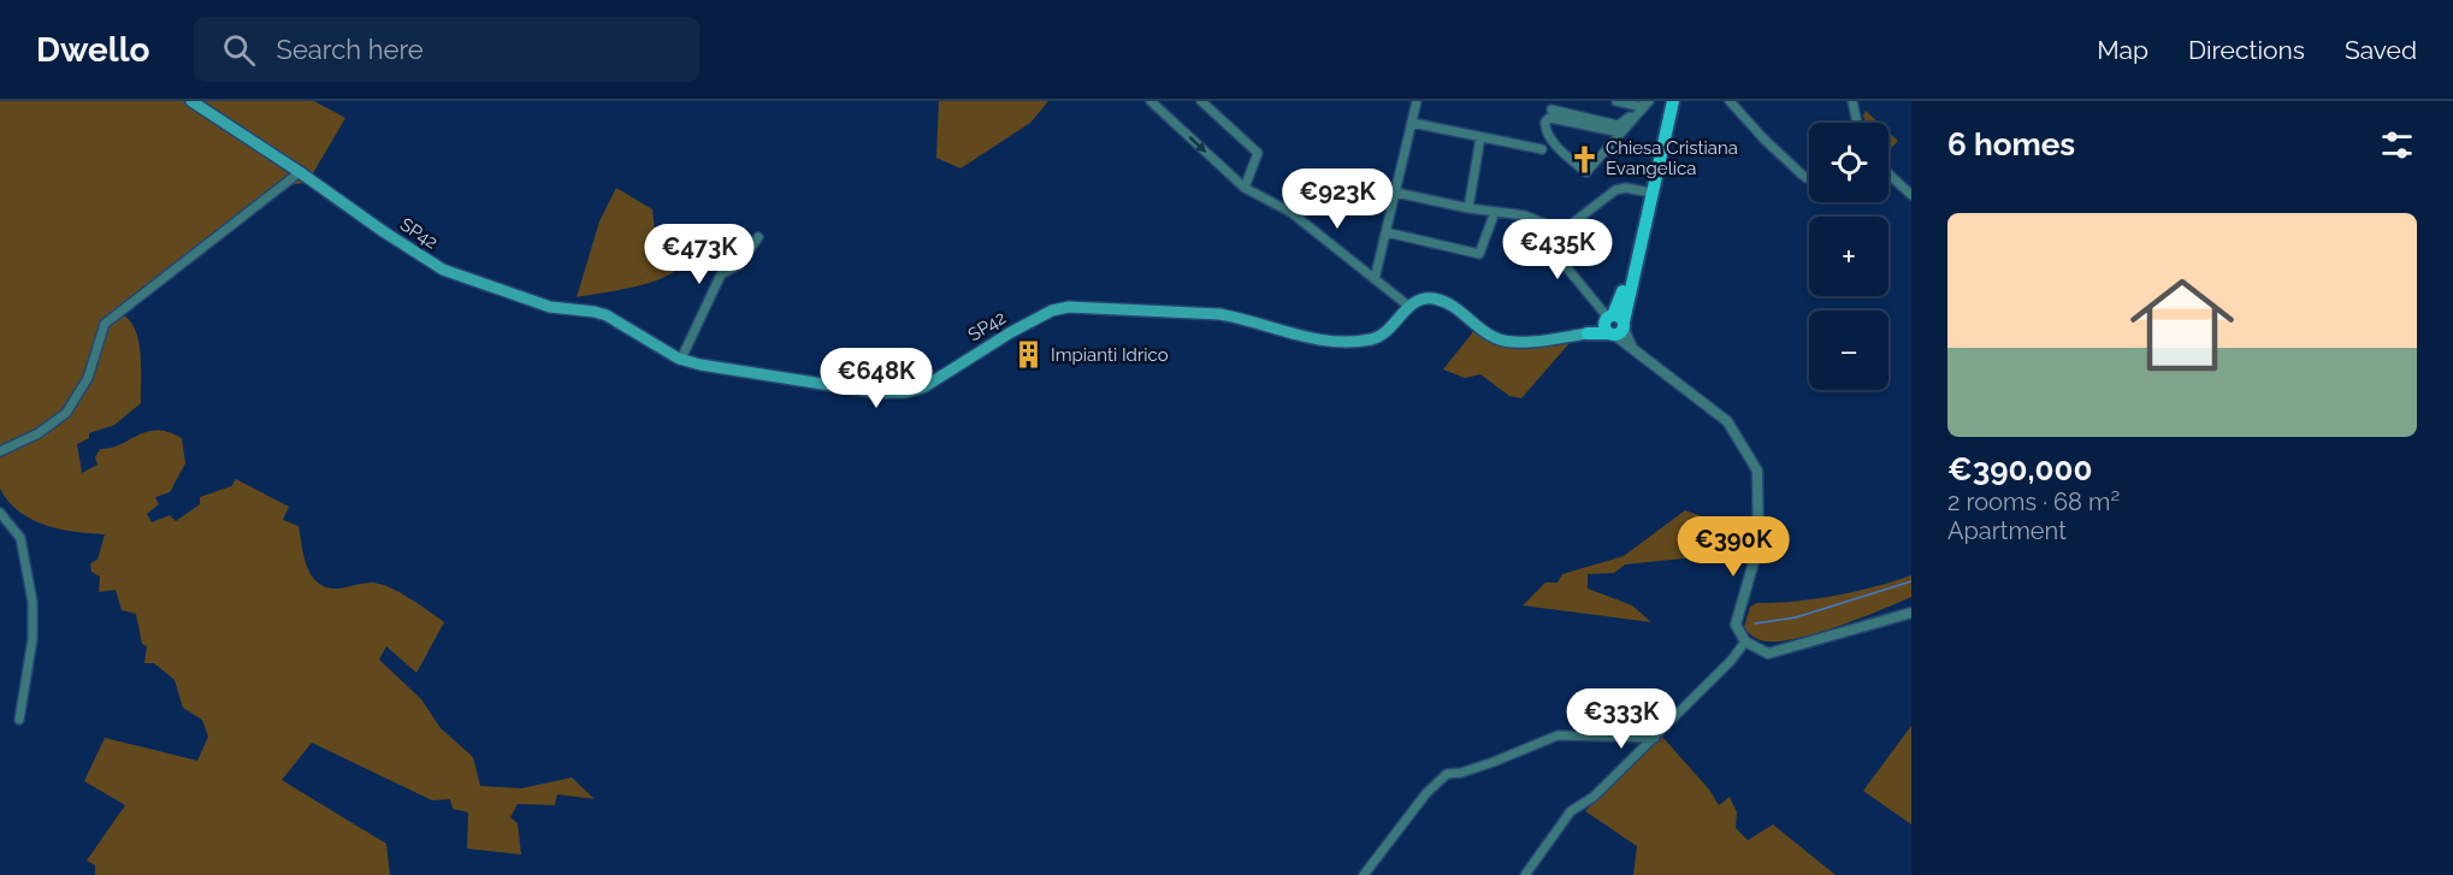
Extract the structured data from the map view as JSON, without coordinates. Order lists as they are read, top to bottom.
{
  "streets": {
    "main road": ["SP42"]
  },
  "places": {
    "church": ["Chiesa Cristiana Evangelica"],
    "building": ["Impianti Idrico"]
  },
  "page": {
    "header": "Dwello",
    "search": "Search here",
    "nav": ["Map", "Directions", "Saved"],
    "heading": "6 homes",
    "map_buttons": ["+", "−"],
    "price": [
      "€923K",
      "€435K",
      "€473K",
      "€648K",
      "€390K",
      "€333K"
    ],
    "list": [
      {
        "name": "€390,000",
        "note": "2 rooms · 68 m² · Apartment"
      }
    ]
  }
}
